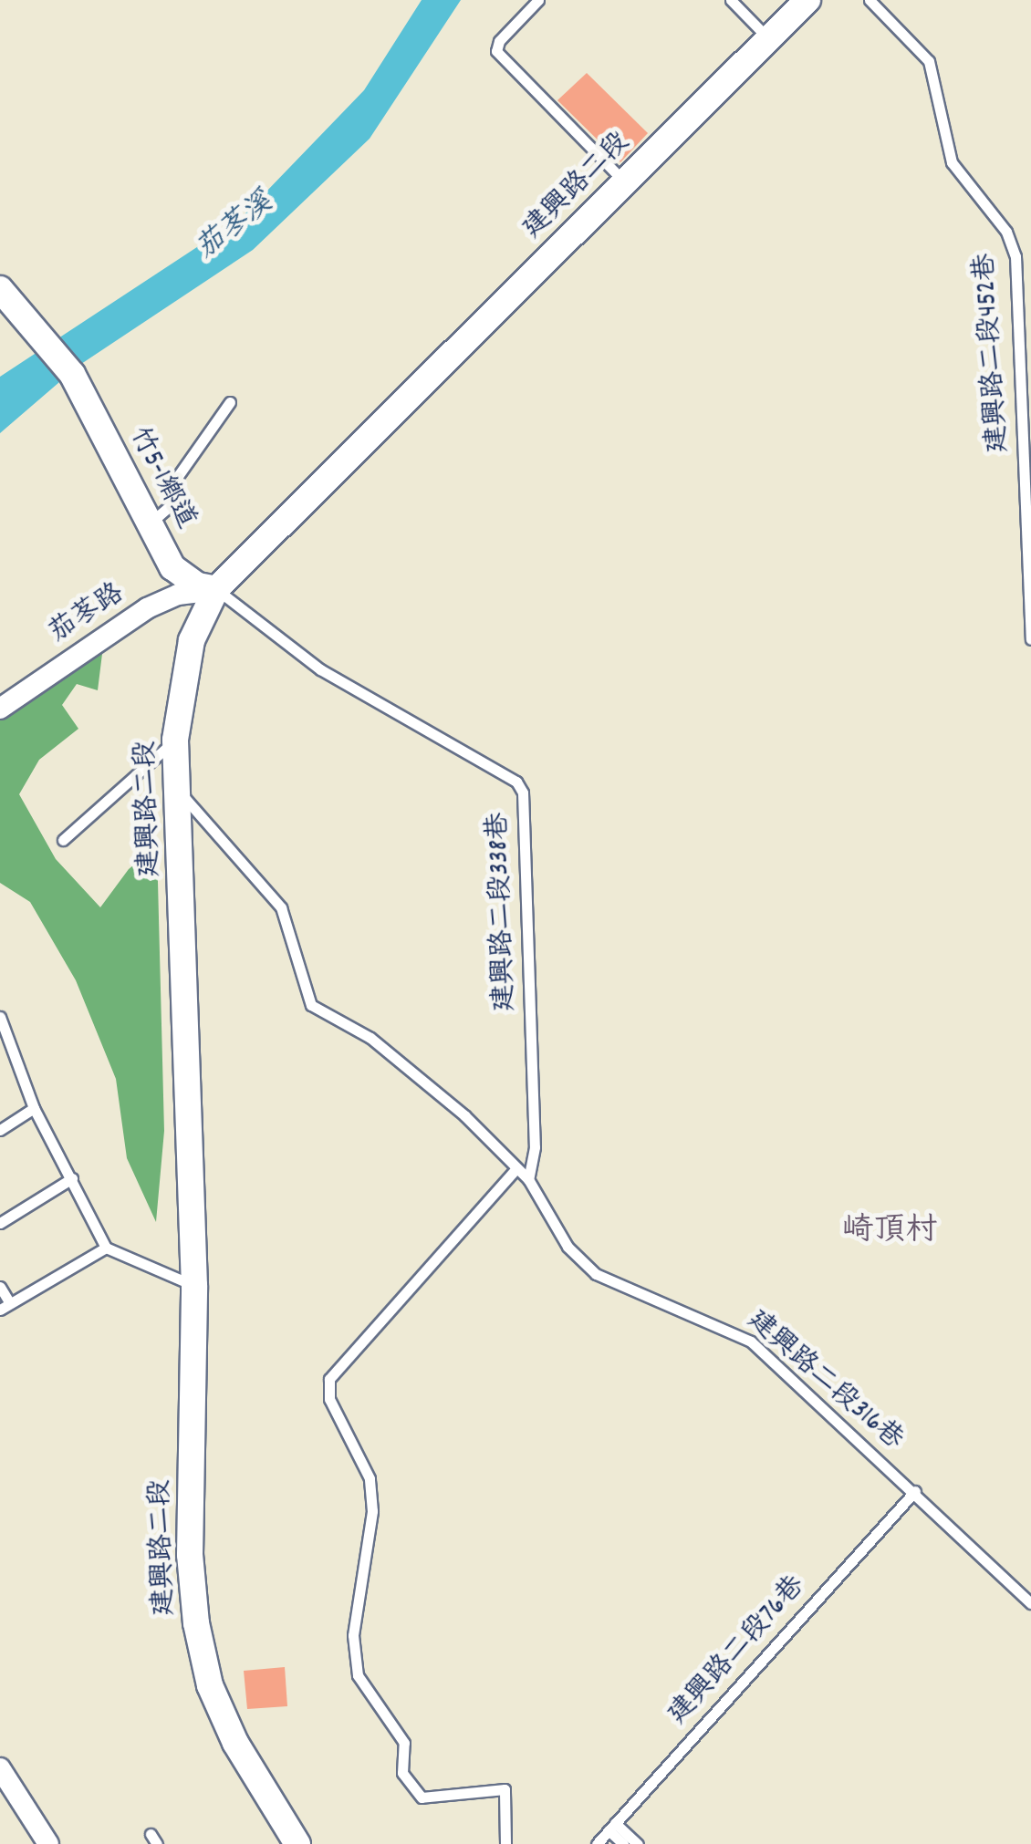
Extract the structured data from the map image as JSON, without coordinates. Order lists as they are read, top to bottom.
{
  "streets": {
    "street": ["建興路二段", "竹5-1鄉道", "茄苳路"],
    "lane": [
      "建興路二段452巷",
      "建興路二段338巷",
      "建興路二段316巷",
      "建興路二段76巷"
    ]
  },
  "crossings": [
    ["建興路二段", "竹5-1鄉道"],
    ["建興路二段", "茄苳路"],
    ["建興路二段", "建興路二段338巷"],
    ["建興路二段", "建興路二段316巷"],
    ["竹5-1鄉道", "茄苳路"],
    ["竹5-1鄉道", "建興路二段338巷"],
    ["茄苳路", "建興路二段338巷"],
    ["建興路二段338巷", "建興路二段316巷"],
    ["建興路二段316巷", "建興路二段76巷"]
  ],
  "districts": ["崎頂村"],
  "water": ["茄苳溪"]
}
